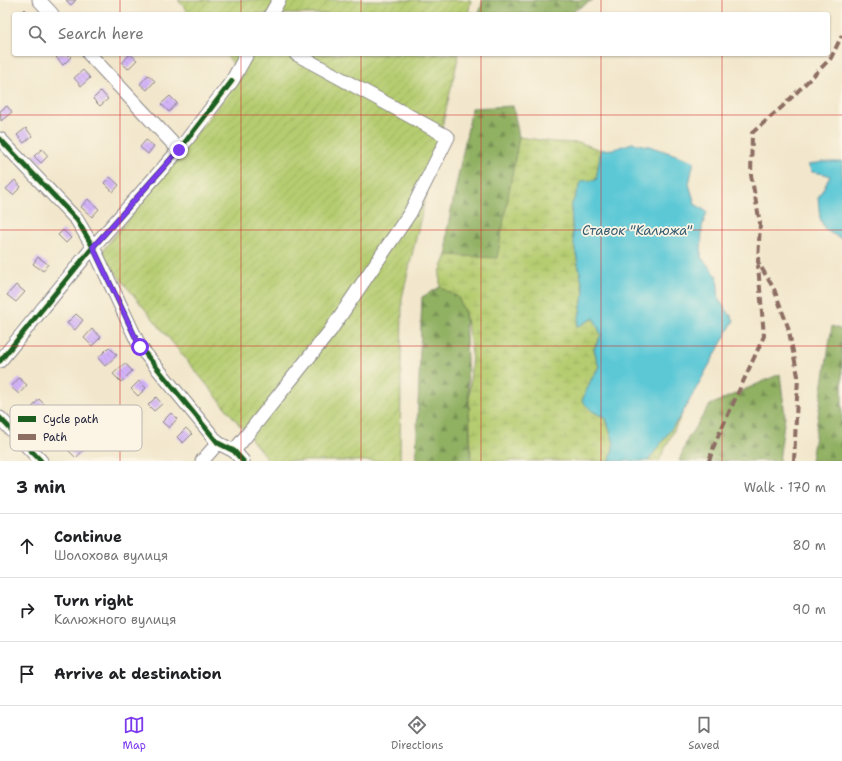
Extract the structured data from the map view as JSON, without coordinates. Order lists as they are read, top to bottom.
{
  "water": ["Ставок \"Калюжа\""],
  "legend": ["Cycle path", "Path"],
  "page": {
    "search": "Search here",
    "heading": ["3 min", "Walk · 170 m"],
    "list": [
      ["Continue", "Шолохова вулиця", "80 m"],
      ["Turn right", "Калюжного вулиця", "90 m"],
      "Arrive at destination"
    ],
    "nav": ["Map", "Directions", "Saved"]
  }
}
